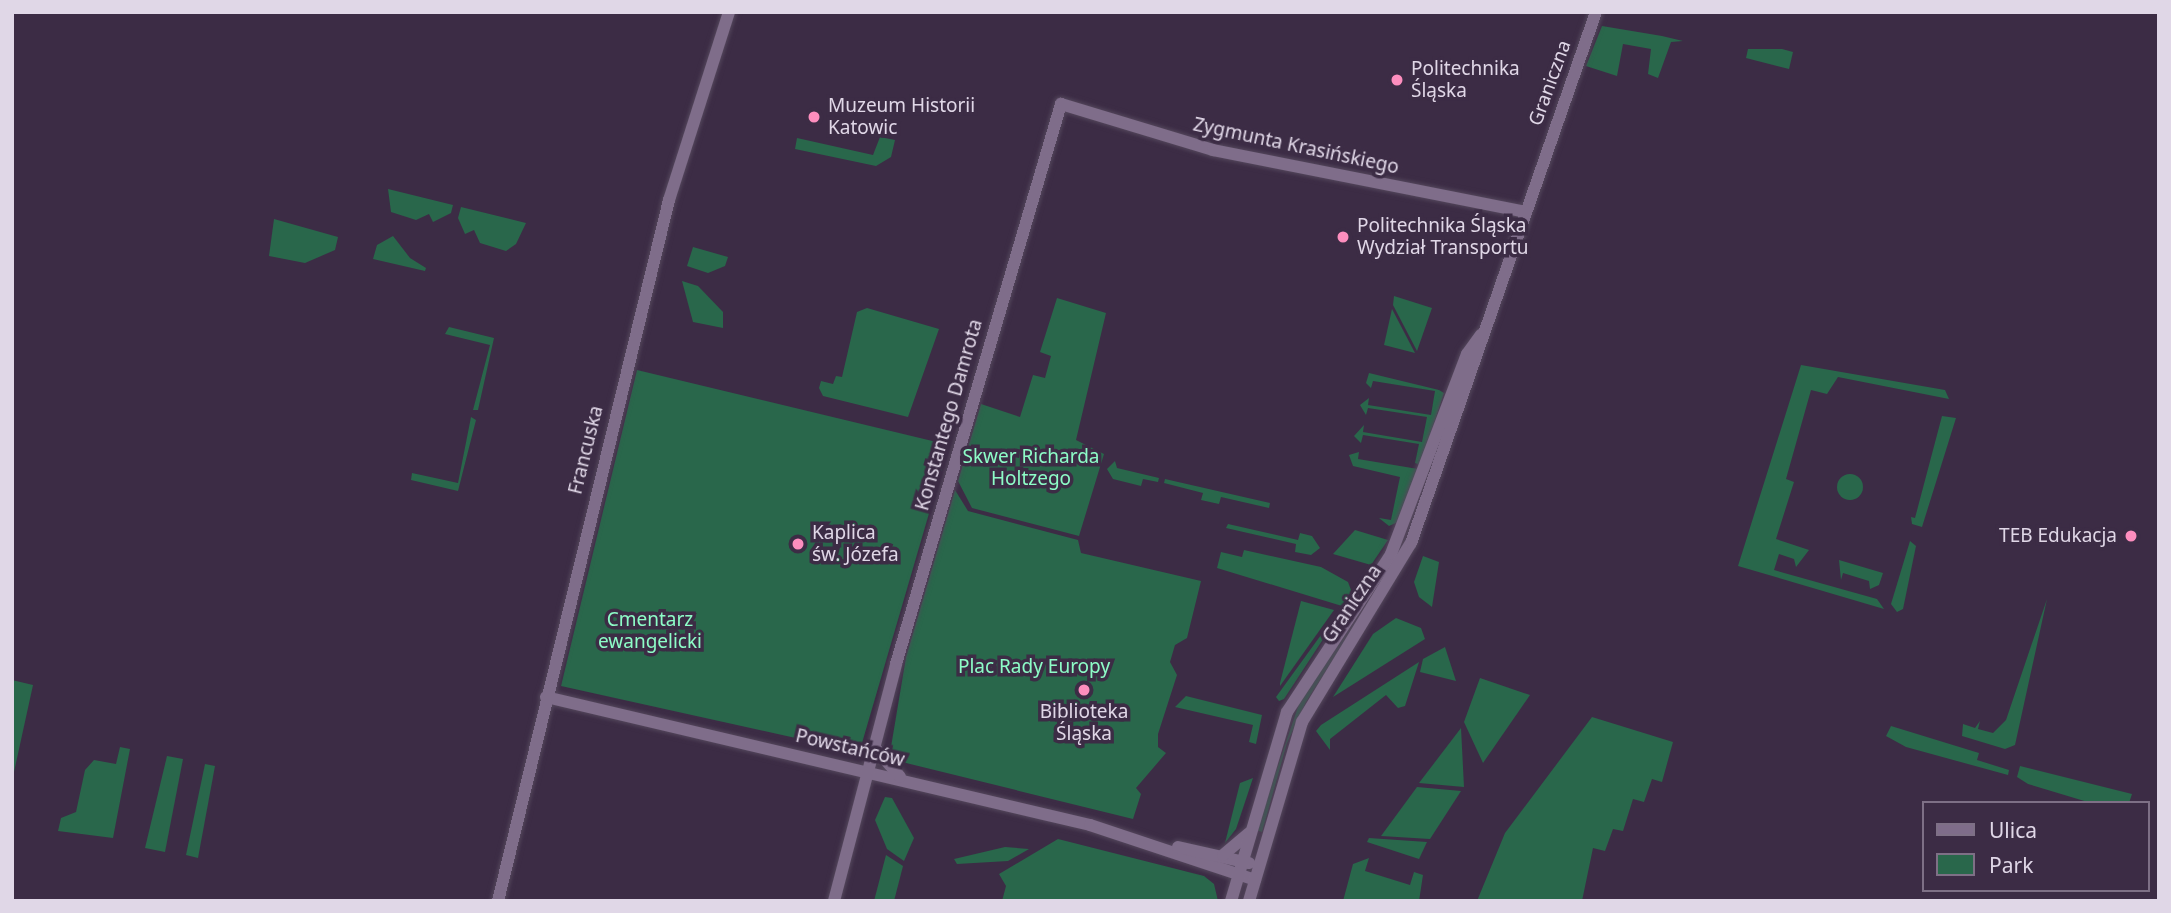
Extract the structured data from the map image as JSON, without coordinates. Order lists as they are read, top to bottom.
{
  "streets": {
    "street": [
      "Graniczna",
      "Zygmunta Krasińskiego",
      "Konstantego Damrota",
      "Francuska",
      "Powstańców"
    ]
  },
  "crossings": [
    ["Graniczna", "Zygmunta Krasińskiego"],
    ["Graniczna", "Powstańców"],
    ["Zygmunta Krasińskiego", "Konstantego Damrota"],
    ["Konstantego Damrota", "Powstańców"],
    ["Francuska", "Powstańców"]
  ],
  "parks": ["Skwer Richarda Holtzego", "Cmentarz ewangelicki", "Plac Rady Europy"],
  "places": [
    "Politechnika Śląska",
    "Muzeum Historii Katowic",
    "Politechnika Śląska Wydział Transportu",
    "TEB Edukacja",
    "Kaplica św. Józefa",
    "Biblioteka Śląska"
  ],
  "legend": ["Ulica", "Park"]
}
